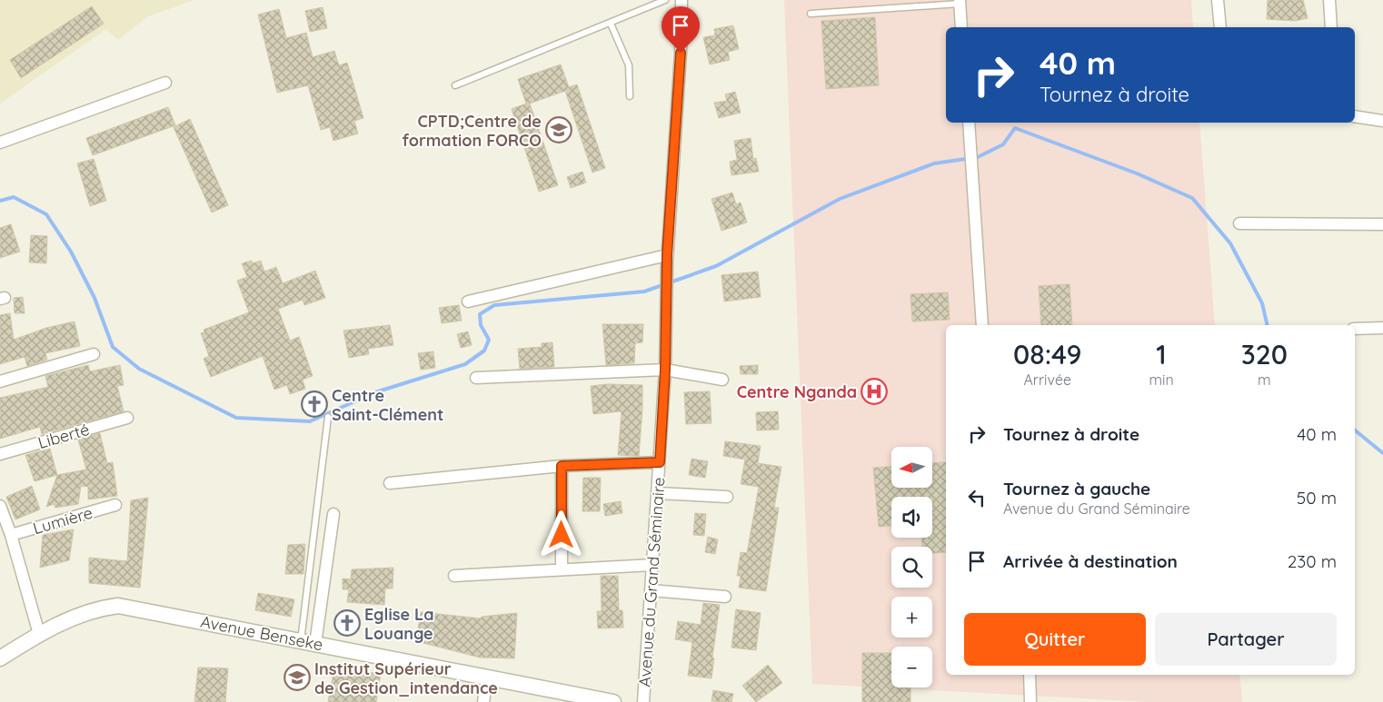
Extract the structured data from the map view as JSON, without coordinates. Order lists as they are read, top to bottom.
{
  "streets": {
    "street": [
      "Liberté",
      "Lumière",
      "Avenue du Grand Séminaire",
      "Avenue Benseke"
    ]
  },
  "crossings": [
    ["Lumière", "Avenue Benseke"]
  ],
  "places": {
    "school or university": ["CPTD;Centre de formation FORCO", "Institut Supérieur de Gestion_intendance"],
    "hospital": ["Centre Nganda"],
    "church": ["Centre Saint-Clément", "Eglise La Louange"]
  },
  "north": "left",
  "page": {
    "turn": ["40 m", "Tournez à droite"],
    "eta": [
      "08:49",
      "Arrivée",
      "1",
      "min",
      "320",
      "m"
    ],
    "list": [
      {
        "name": "Tournez à droite",
        "value": "40 m"
      },
      {
        "name": "Tournez à gauche",
        "note": "Avenue du Grand Séminaire",
        "value": "50 m"
      },
      {
        "name": "Arrivée à destination",
        "value": "230 m"
      }
    ],
    "map_buttons": ["+", "−"],
    "buttons": ["Quitter", "Partager"]
  }
}
